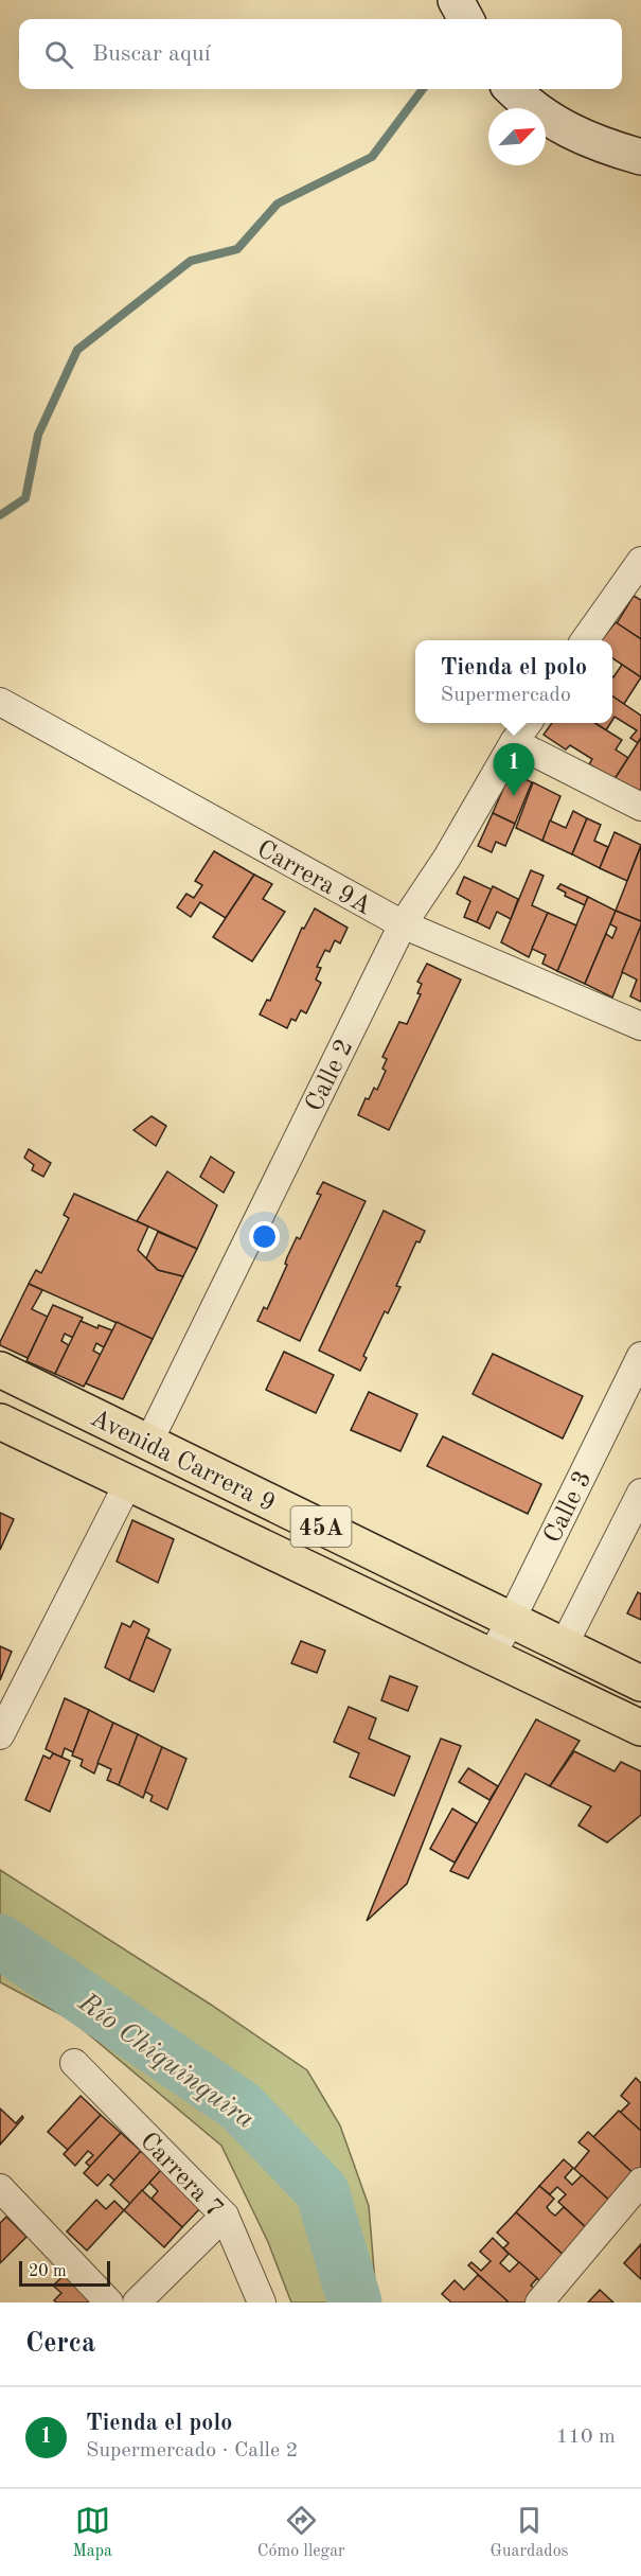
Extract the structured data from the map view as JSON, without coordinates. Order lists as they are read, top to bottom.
{
  "streets": {
    "main road": ["Avenida Carrera 9", "45A"],
    "street": [
      "Carrera 9A",
      "Calle 2",
      "Calle 3",
      "Carrera 7"
    ]
  },
  "crossings": [
    ["Carrera 9A", "Calle 2"],
    ["Calle 2", "Avenida Carrera 9"],
    ["Avenida Carrera 9", "Calle 3"]
  ],
  "water": ["Río Chiquinquira"],
  "scale_bar": "20 m",
  "north": "top right",
  "page": {
    "search": "Buscar aquí",
    "popup": ["Tienda el polo", "Supermercado"],
    "pins": "1",
    "scale": "20 m",
    "heading": "Cerca",
    "list": [
      {
        "mark": "1",
        "name": "Tienda el polo",
        "note": "Supermercado · Calle 2",
        "value": "110 m"
      }
    ],
    "nav": ["Mapa", "Cómo llegar", "Guardados"]
  }
}
